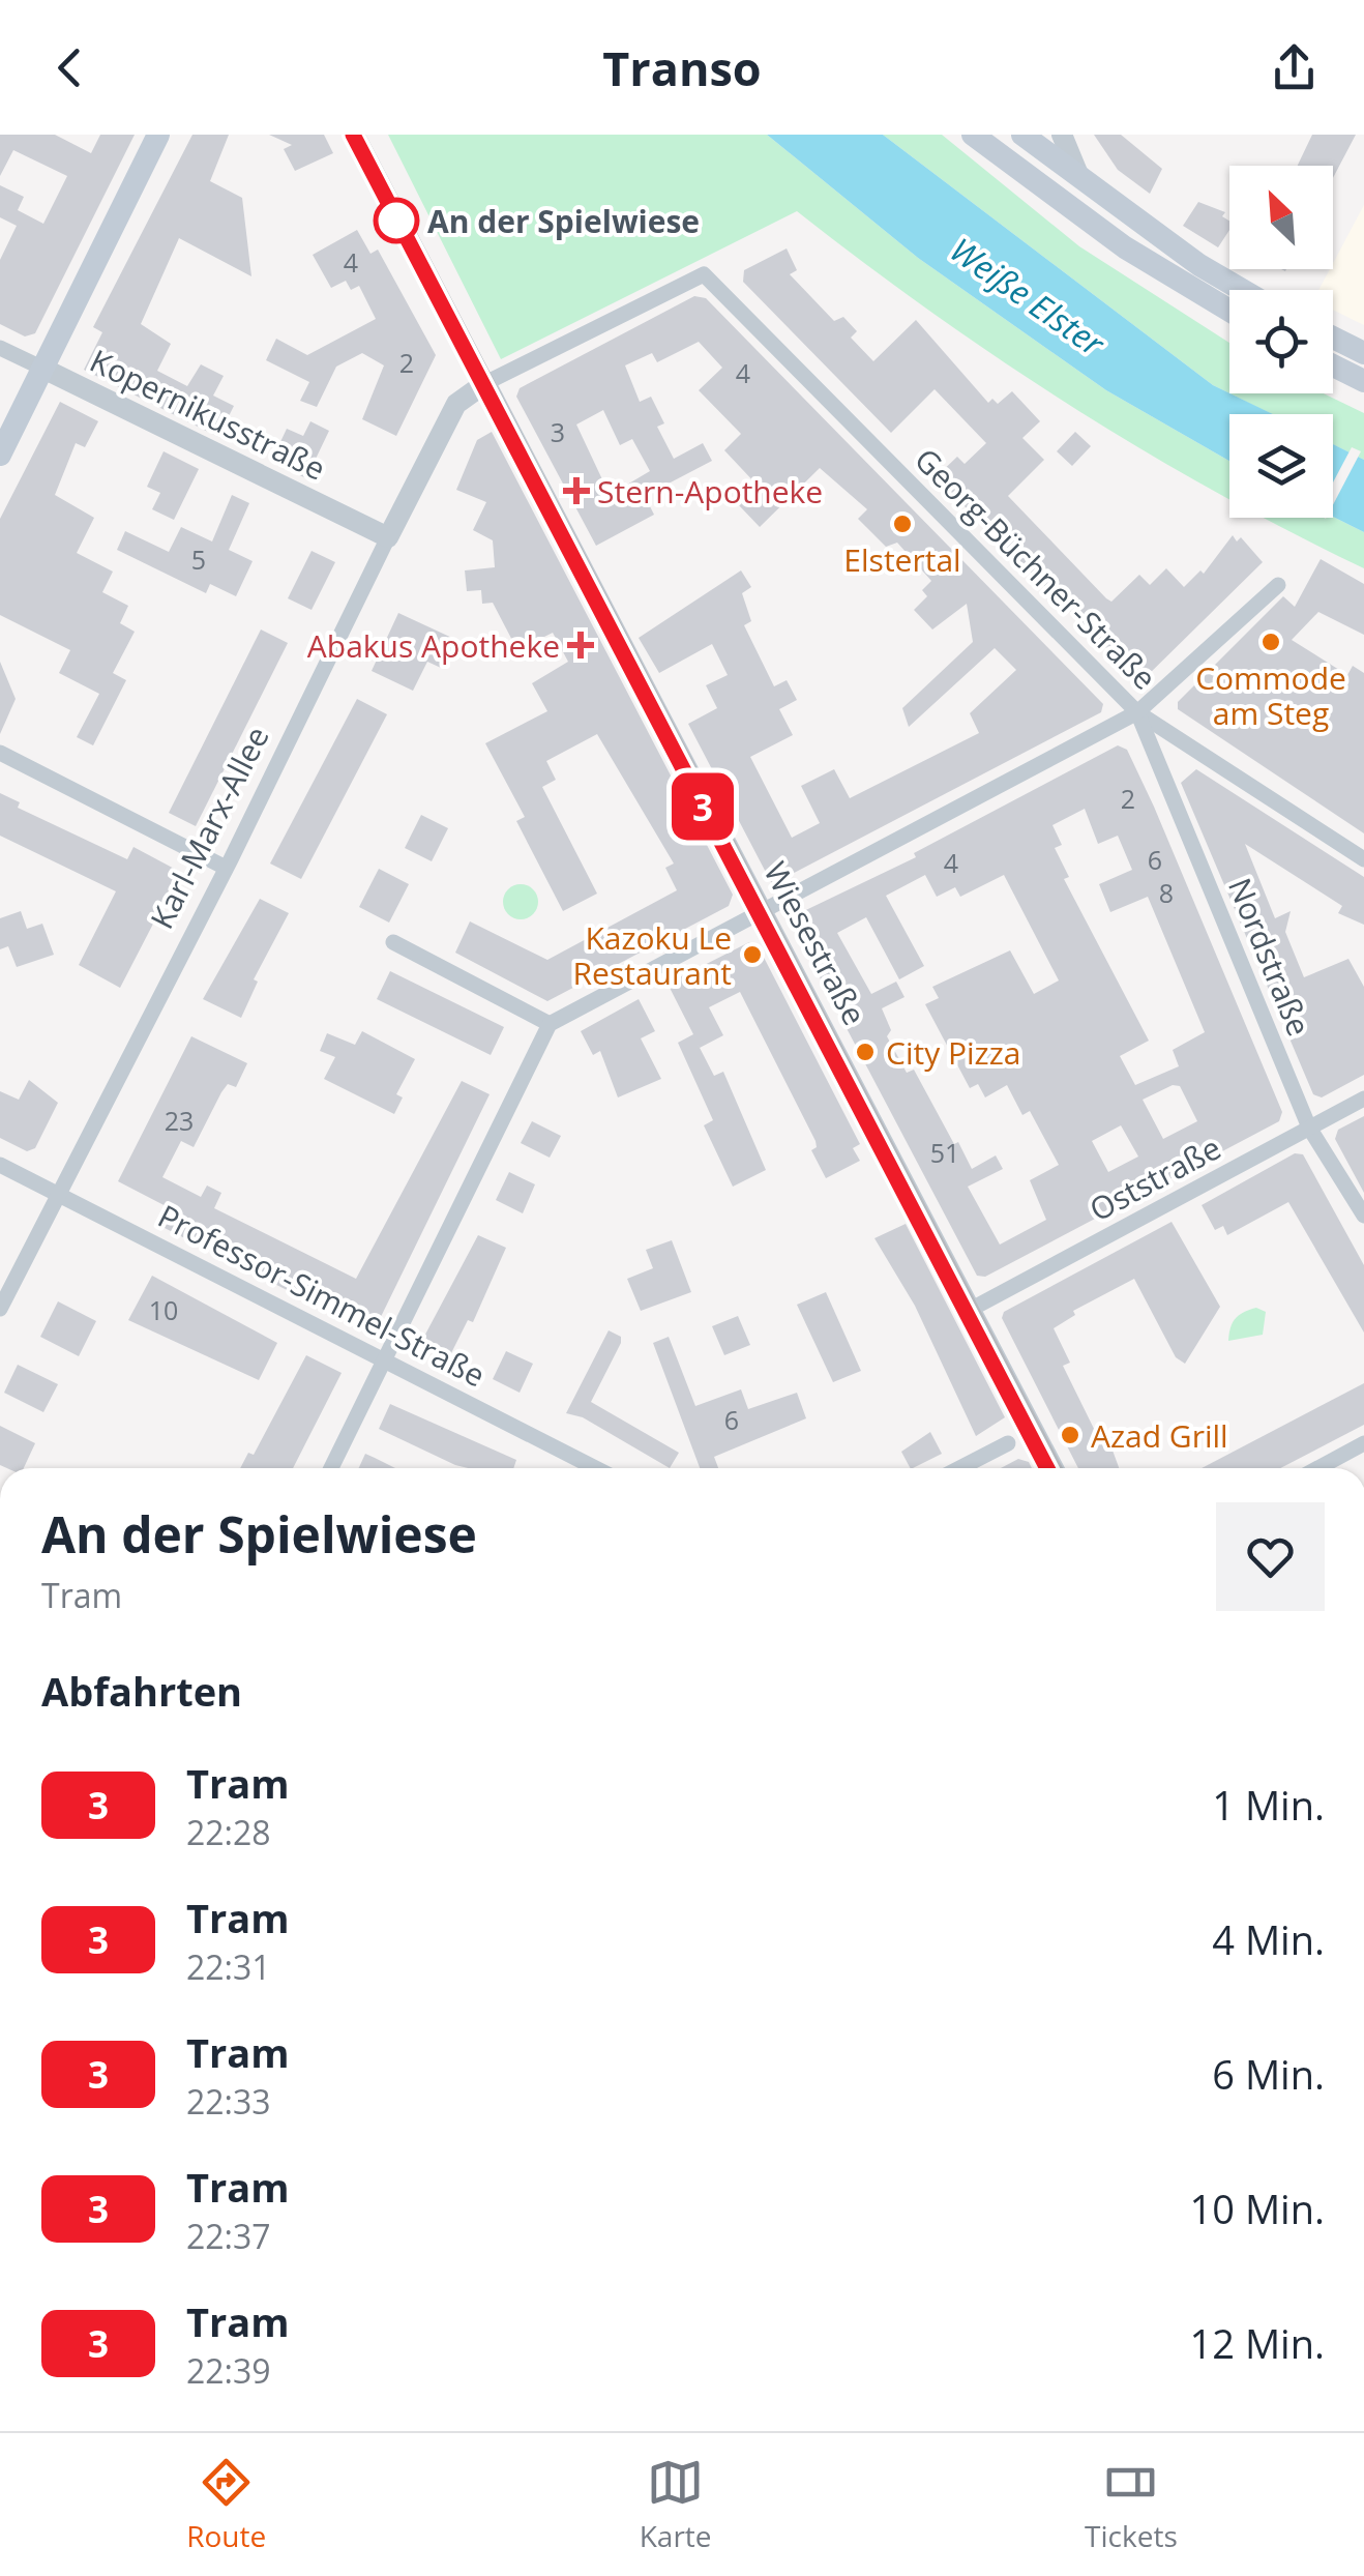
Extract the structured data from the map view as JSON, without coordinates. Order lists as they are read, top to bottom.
{
  "streets": {
    "street": [
      "Kopernikusstraße",
      "Georg-Büchner-Straße",
      "Karl-Marx-Allee",
      "Wiesestraße",
      "Nordstraße",
      "Oststraße",
      "Professor-Simmel-Straße"
    ]
  },
  "crossings": [
    ["Kopernikusstraße", "Karl-Marx-Allee"],
    ["Georg-Büchner-Straße", "Karl-Marx-Allee"],
    ["Georg-Büchner-Straße", "Wiesestraße"],
    ["Georg-Büchner-Straße", "Nordstraße"],
    ["Karl-Marx-Allee", "Wiesestraße"],
    ["Karl-Marx-Allee", "Professor-Simmel-Straße"],
    ["Wiesestraße", "Oststraße"],
    ["Nordstraße", "Oststraße"]
  ],
  "water": ["Weiße Elster"],
  "places": {
    "other": [
      "An der Spielwiese",
      "Elstertal",
      "Commode am Steg",
      "Kazoku Le Restaurant",
      "City Pizza",
      "Azad Grill"
    ],
    "health": ["Stern-Apotheke", "Abakus Apotheke"]
  },
  "lines": ["tram line 3"],
  "house_numbers": [
    "4",
    "2",
    "4",
    "3",
    "5",
    "2",
    "6",
    "4",
    "8",
    "23",
    "51",
    "10",
    "6"
  ],
  "north": "top left",
  "page": {
    "header": "Transo",
    "on_map": "3",
    "heading": [
      ["An der Spielwiese", "Tram"],
      "Abfahrten"
    ],
    "list": [
      {
        "mark": "3",
        "name": "Tram",
        "note": "22:28",
        "value": "1 Min."
      },
      {
        "mark": "3",
        "name": "Tram",
        "note": "22:31",
        "value": "4 Min."
      },
      {
        "mark": "3",
        "name": "Tram",
        "note": "22:33",
        "value": "6 Min."
      },
      {
        "mark": "3",
        "name": "Tram",
        "note": "22:37",
        "value": "10 Min."
      },
      {
        "mark": "3",
        "name": "Tram",
        "note": "22:39",
        "value": "12 Min."
      }
    ],
    "tabs": ["Route", "Karte", "Tickets"]
  }
}
